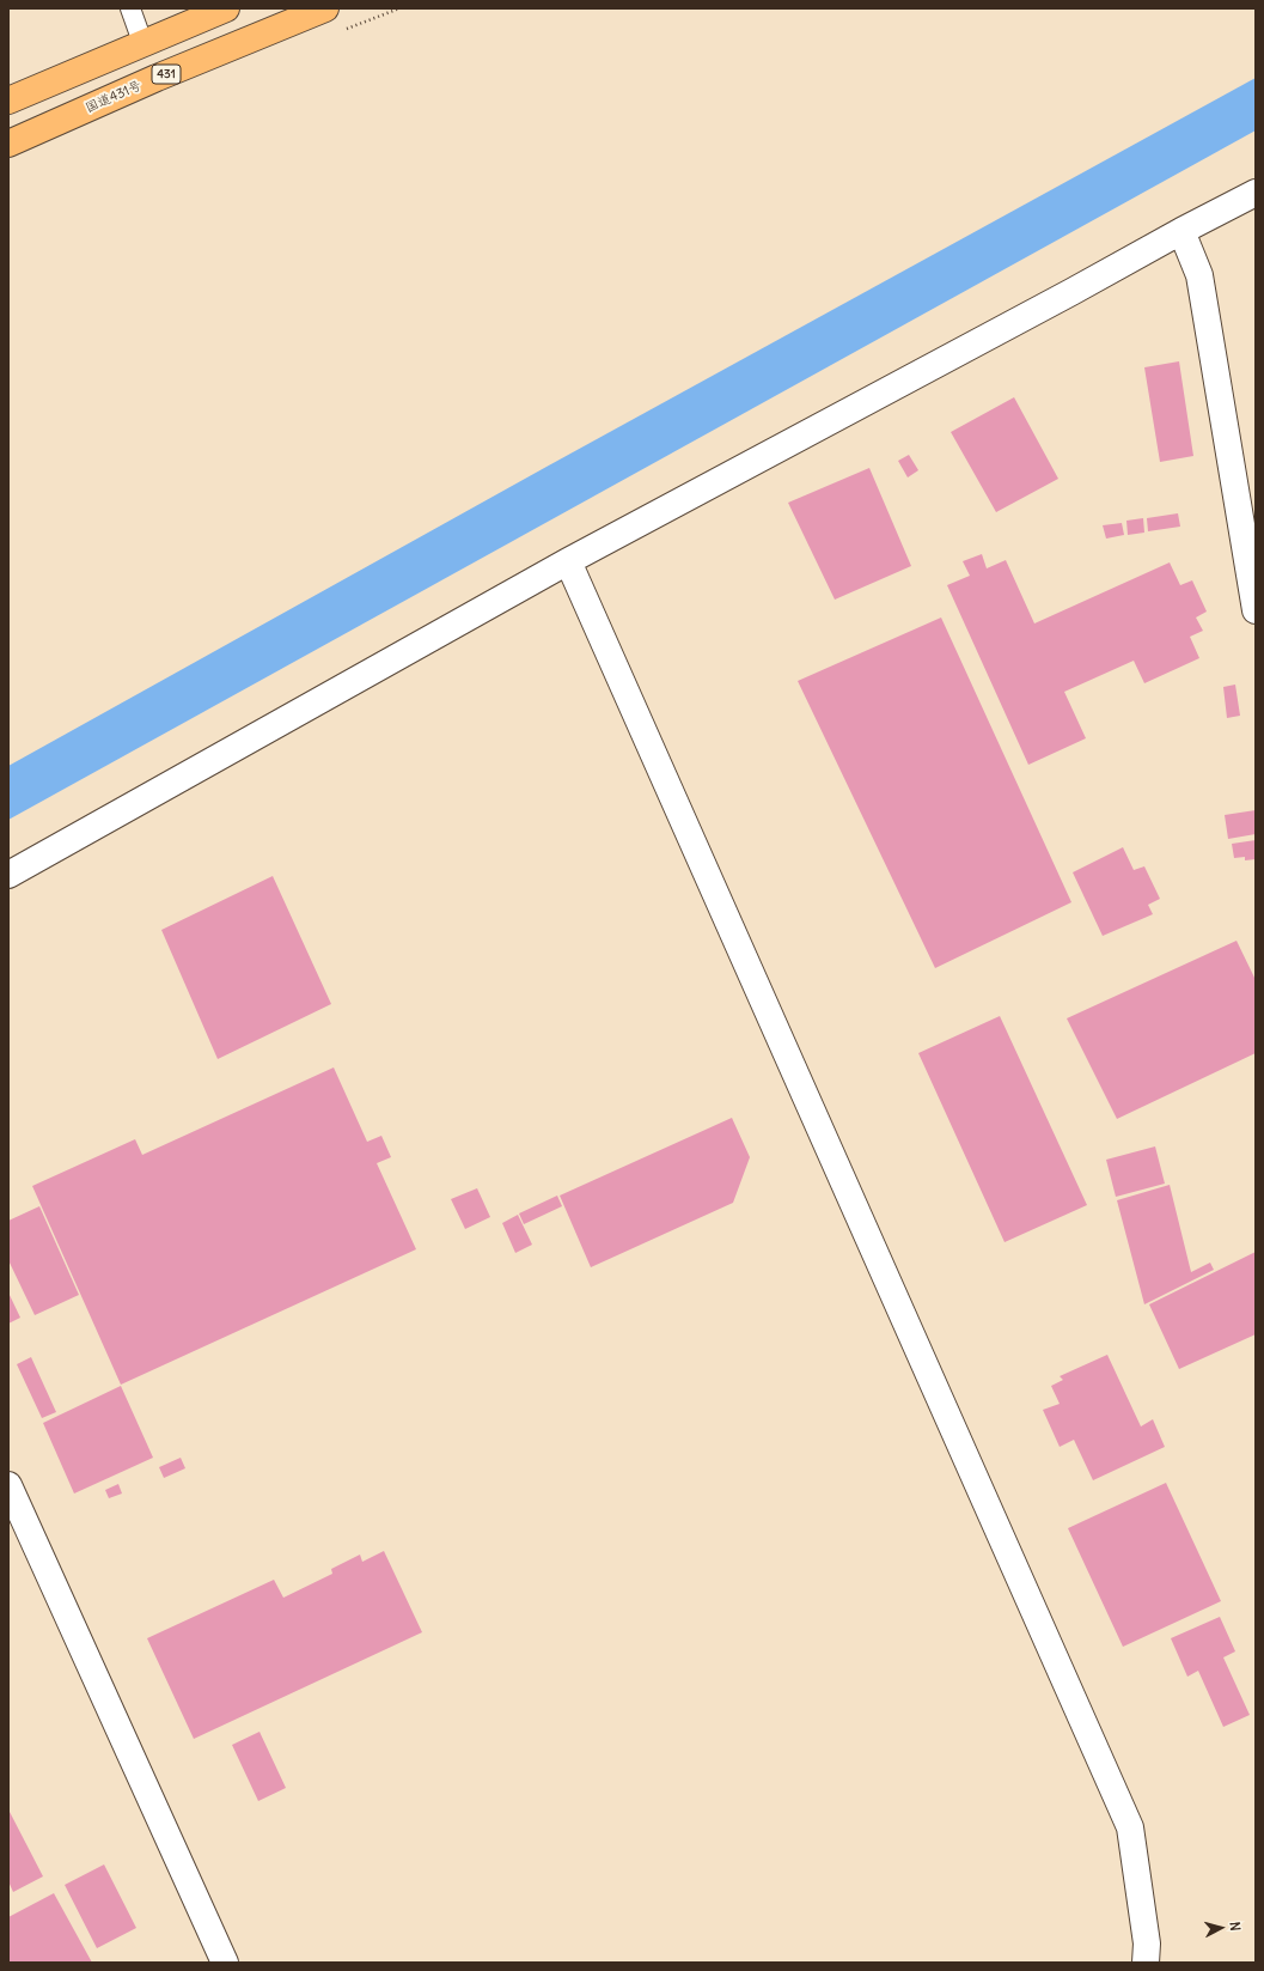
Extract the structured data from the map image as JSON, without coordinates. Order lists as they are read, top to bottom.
{
  "streets": {
    "highway": ["431", "国道431号"]
  },
  "north": "right"
}
